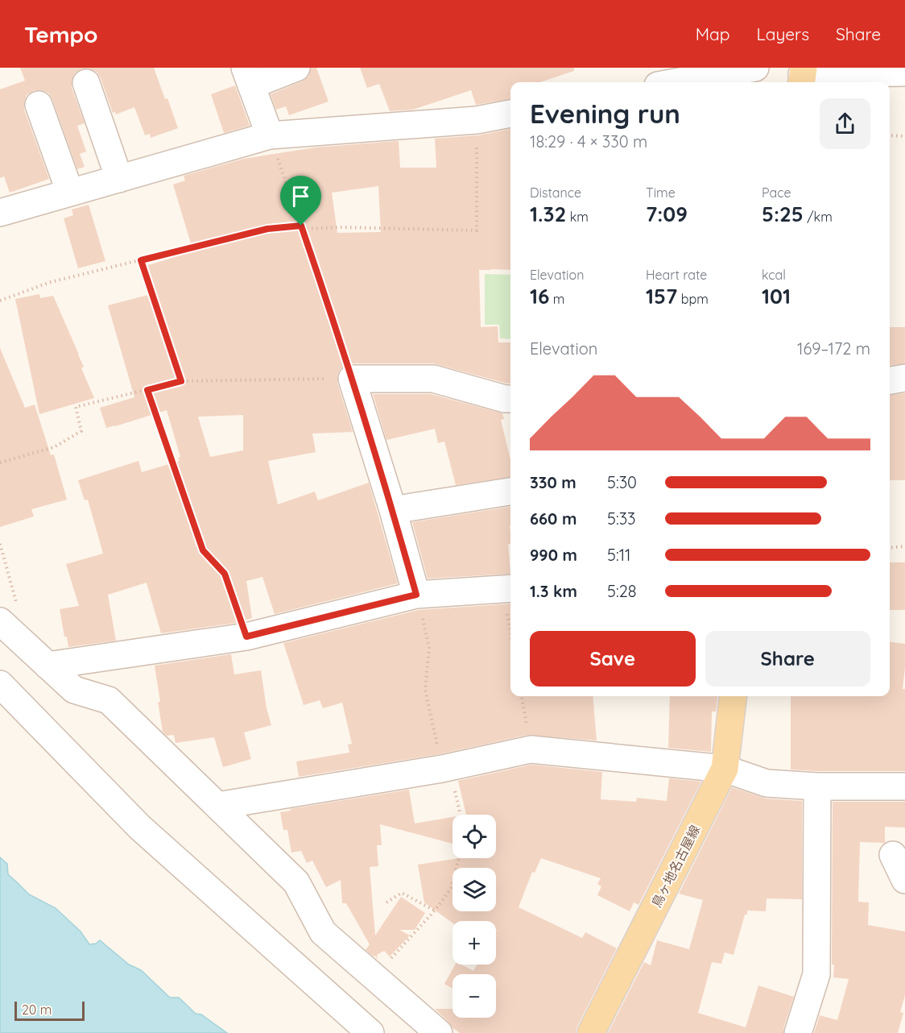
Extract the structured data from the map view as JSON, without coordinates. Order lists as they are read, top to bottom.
{
  "streets": {
    "main road": ["鳥ヶ地名古屋線"]
  },
  "scale_bar": "20 m",
  "page": {
    "header": "Tempo",
    "nav": ["Map", "Layers", "Share"],
    "heading": ["Evening run", "18:29 · 4 × 330 m"],
    "stats": [
      ["Distance", "1.32 km"],
      ["Time", "7:09"],
      ["Pace", "5:25 /km"],
      ["Elevation", "16 m"],
      ["Heart rate", "157 bpm"],
      ["kcal", "101"]
    ],
    "chart": ["Elevation", "169–172 m"],
    "list": [
      {
        "name": "330 m",
        "note": "5:30"
      },
      {
        "name": "660 m",
        "note": "5:33"
      },
      {
        "name": "990 m",
        "note": "5:11"
      },
      {
        "name": "1.3 km",
        "note": "5:28"
      }
    ],
    "buttons": ["Save", "Share"],
    "map_buttons": ["+", "−"],
    "scale": "20 m"
  }
}
